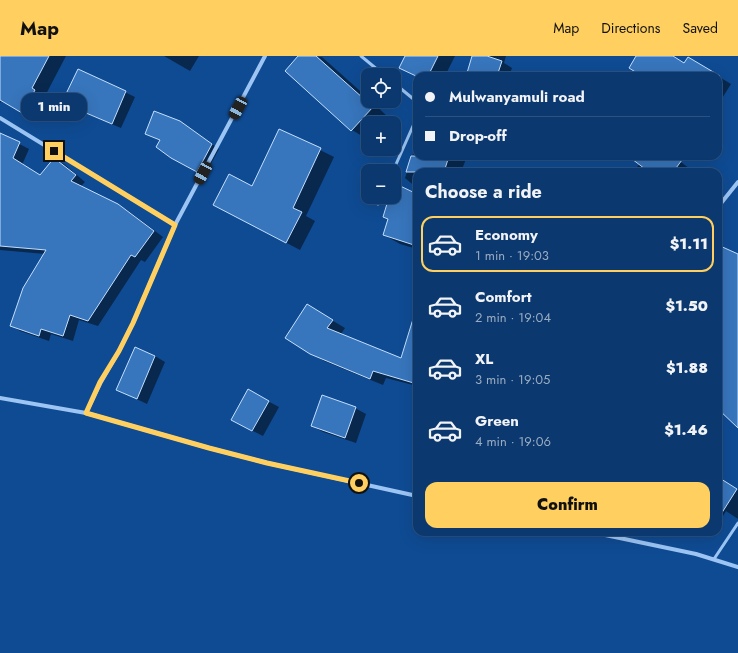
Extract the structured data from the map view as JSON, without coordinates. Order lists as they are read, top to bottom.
{
  "page": {
    "header": "Map",
    "nav": ["Map", "Directions", "Saved"],
    "map_buttons": ["+", "−"],
    "banner": ["Mulwanyamuli road", "Drop-off"],
    "bubble": "1 min",
    "heading": "Choose a ride",
    "list": [
      {
        "name": "Economy",
        "note": "1 min · 19:03",
        "value": "$1.11"
      },
      {
        "name": "Comfort",
        "note": "2 min · 19:04",
        "value": "$1.50"
      },
      {
        "name": "XL",
        "note": "3 min · 19:05",
        "value": "$1.88"
      },
      {
        "name": "Green",
        "note": "4 min · 19:06",
        "value": "$1.46"
      }
    ],
    "buttons": "Confirm"
  }
}
